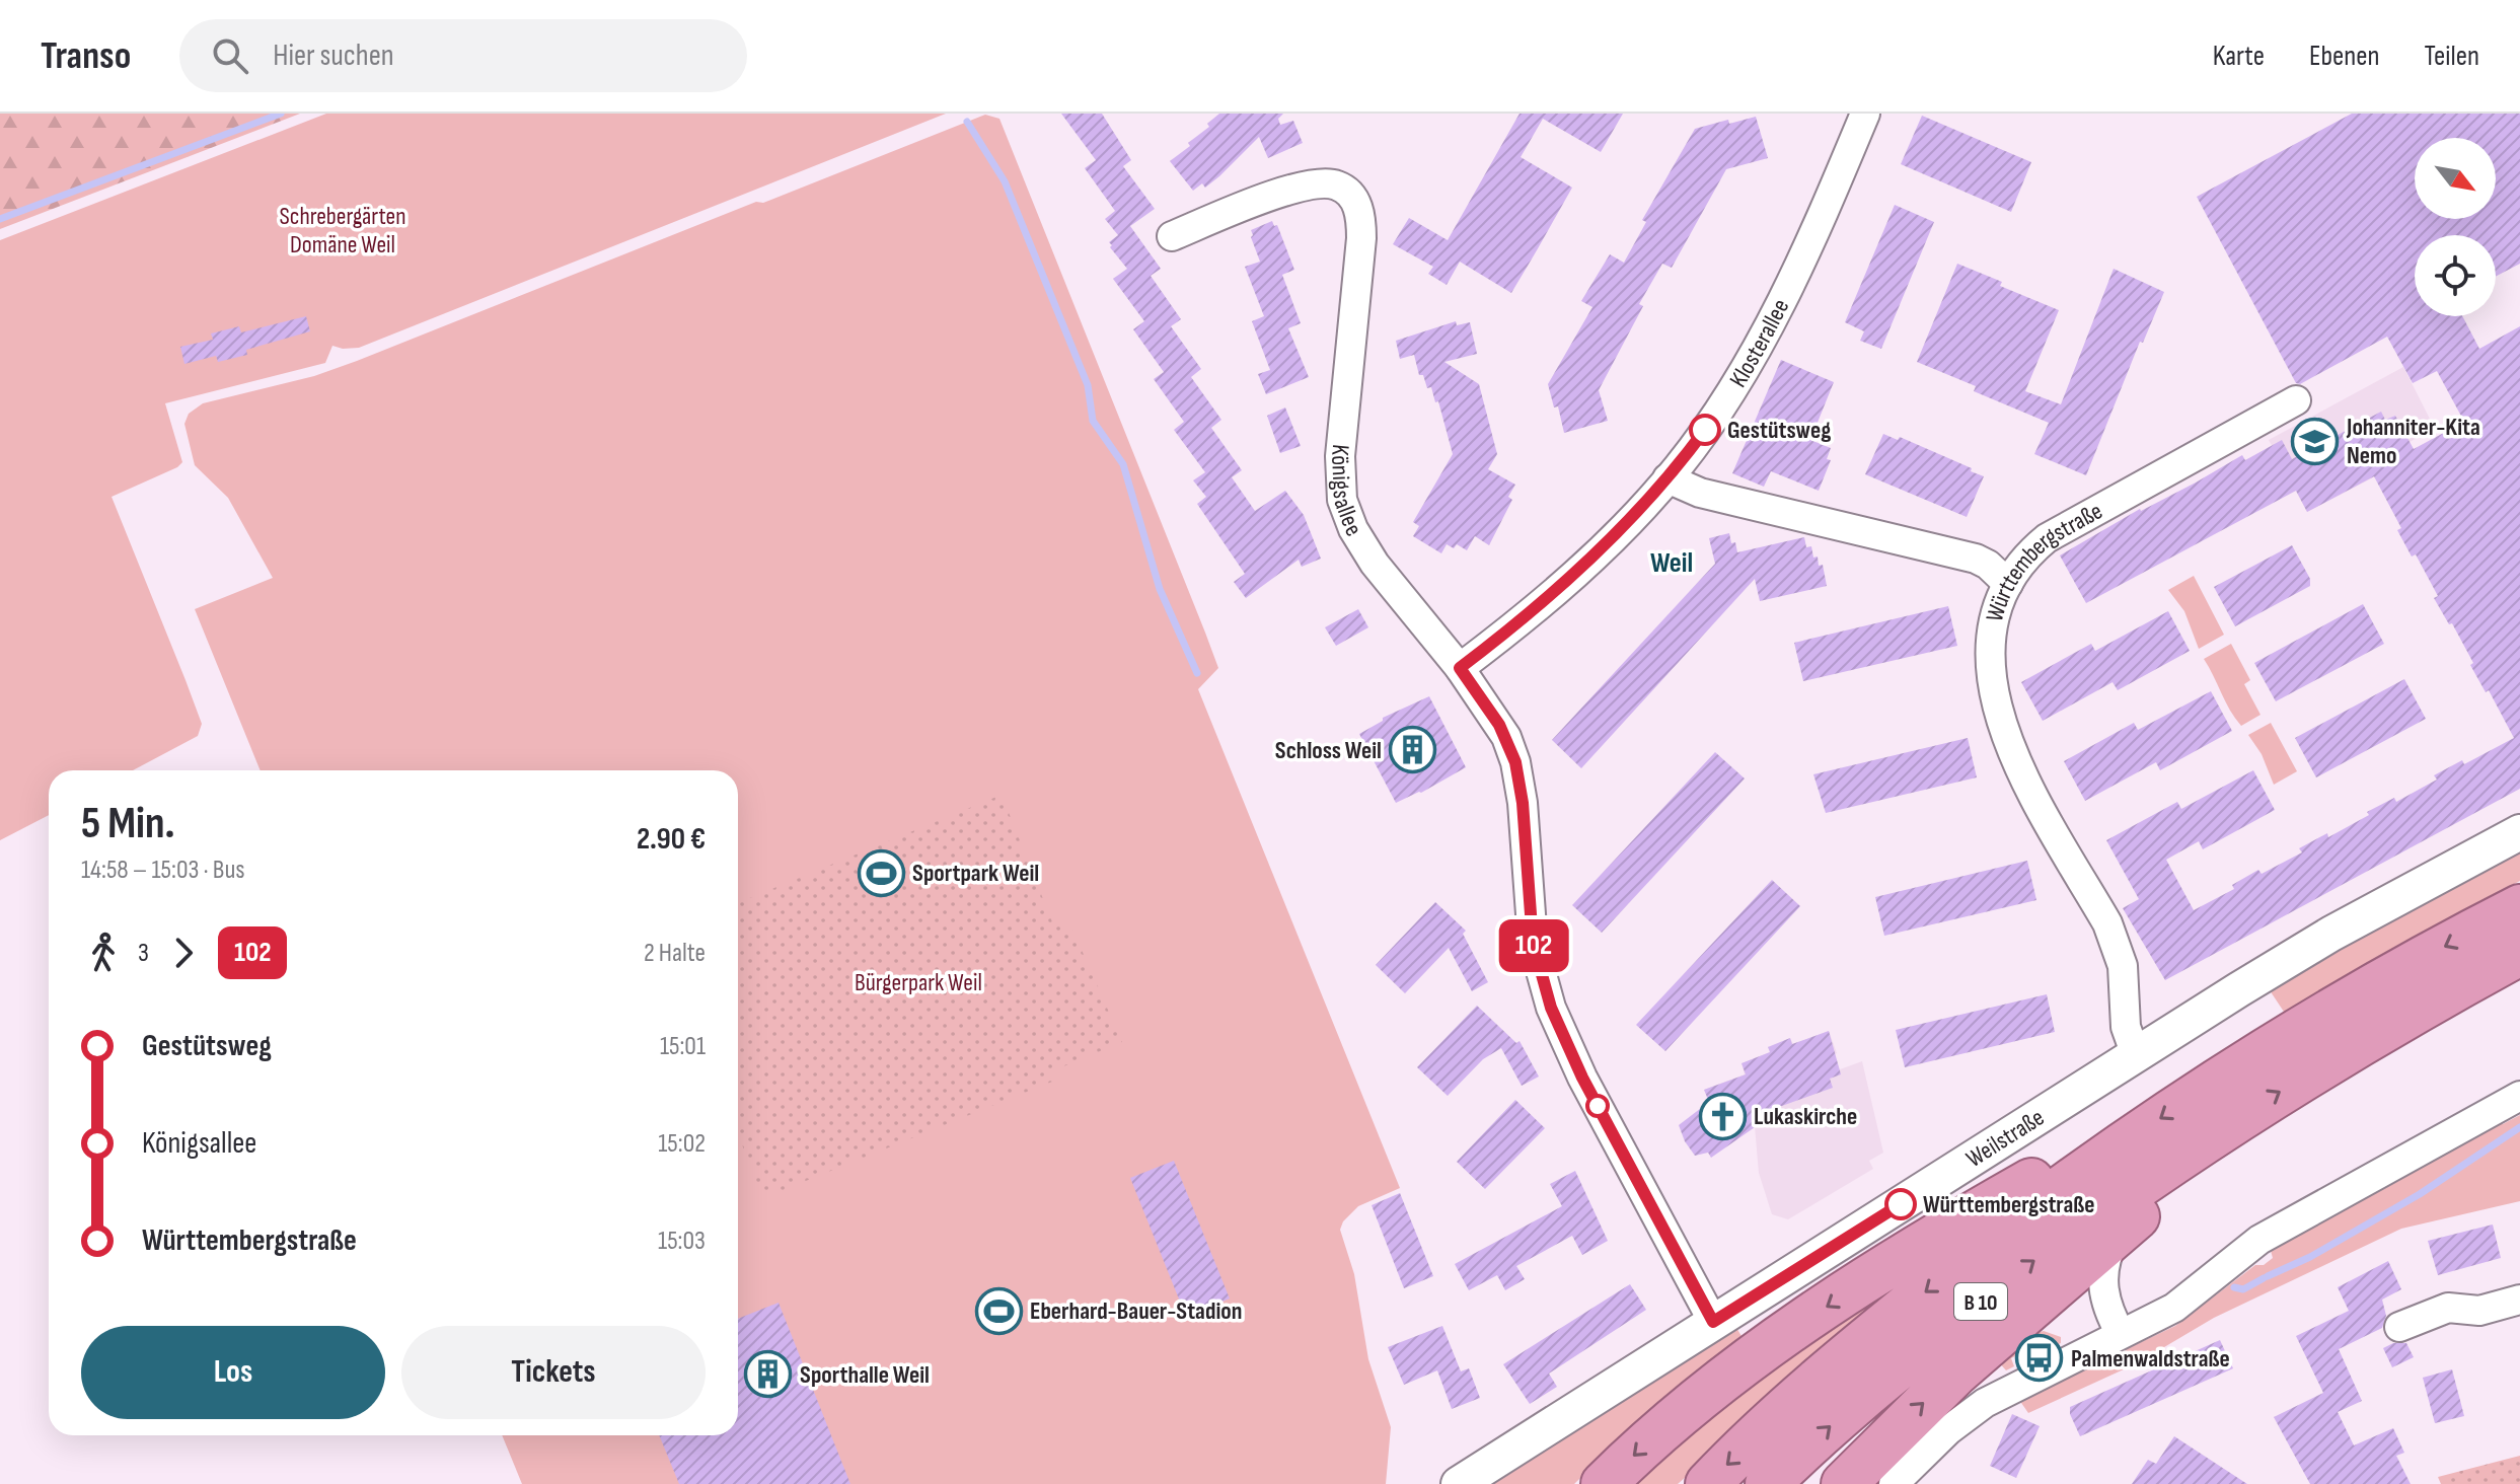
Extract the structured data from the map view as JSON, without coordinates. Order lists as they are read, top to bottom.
{
  "streets": {
    "highway": ["B 10"],
    "street": [
      "Klosterallee",
      "Königsallee",
      "Württembergstraße",
      "Weilstraße"
    ]
  },
  "crossings": [
    ["Klosterallee", "Königsallee"],
    ["Königsallee", "Weilstraße"],
    ["Württembergstraße", "Weilstraße"]
  ],
  "districts": ["Weil"],
  "parks": ["Schrebergärten Domäne Weil", "Bürgerpark Weil"],
  "places": {
    "other": ["Gestütsweg", "Württembergstraße"],
    "school or university": ["Johanniter-Kita Nemo"],
    "building": ["Schloss Weil", "Sporthalle Weil"],
    "sports": ["Sportpark Weil", "Eberhard-Bauer-Stadion"],
    "church": ["Lukaskirche"],
    "bus stop": ["Palmenwaldstraße"]
  },
  "lines": ["bus line 102"],
  "north": "bottom right",
  "page": {
    "header": "Transo",
    "search": "Hier suchen",
    "nav": ["Karte", "Ebenen", "Teilen"],
    "on_map": "102",
    "heading": ["5 Min.", "14:58 – 15:03 · Bus", "2.90 €"],
    "legs": ["3", "102", "2 Halte"],
    "list": [
      {
        "name": "Gestütsweg",
        "value": "15:01"
      },
      {
        "name": "Königsallee",
        "value": "15:02"
      },
      {
        "name": "Württembergstraße",
        "value": "15:03"
      }
    ],
    "buttons": ["Los", "Tickets"]
  }
}
